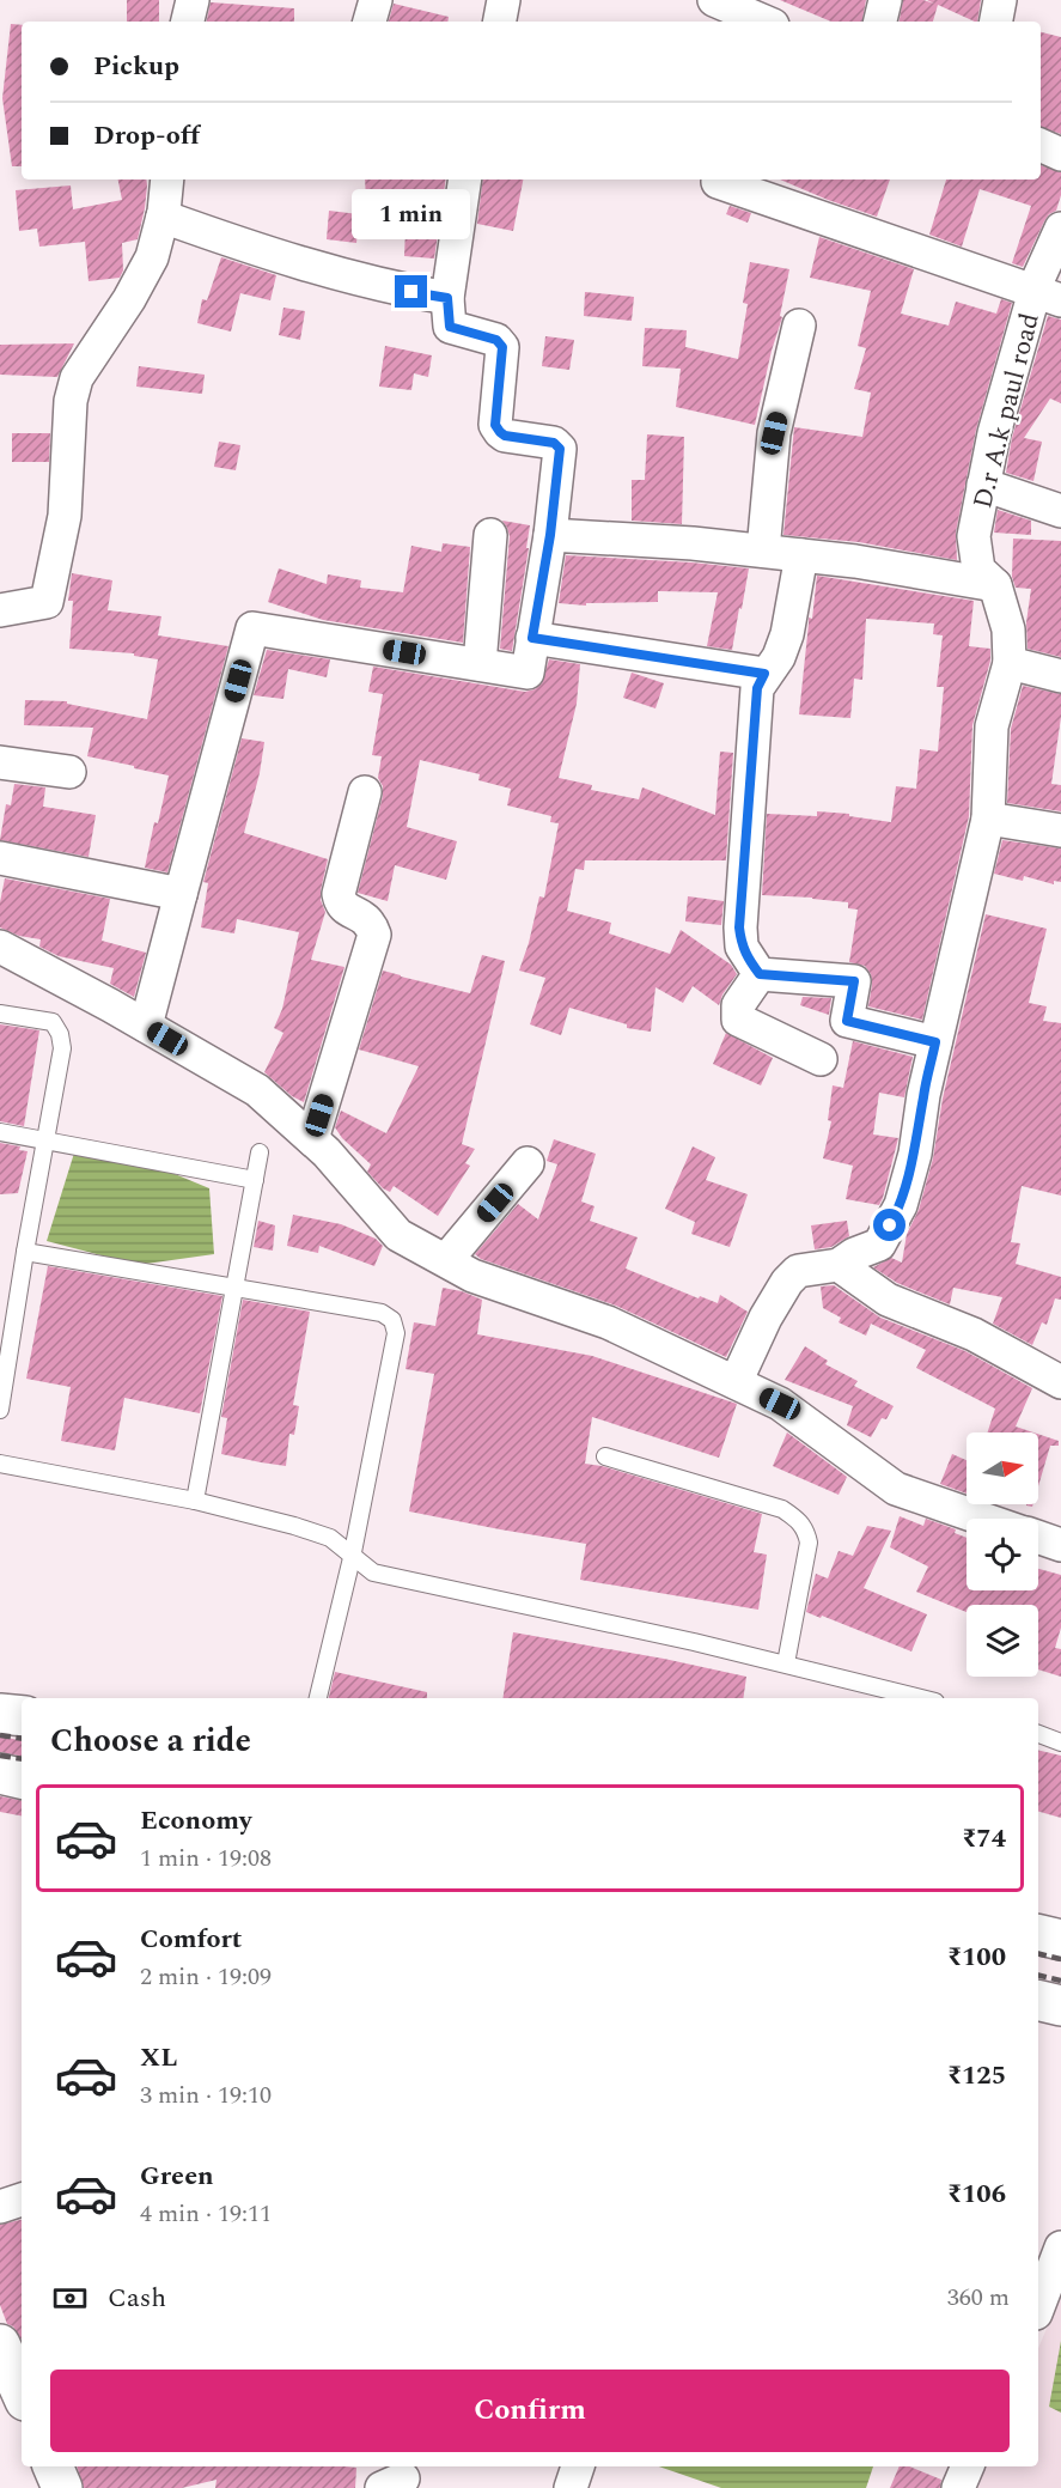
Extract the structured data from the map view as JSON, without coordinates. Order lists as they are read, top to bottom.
{
  "streets": {
    "street": ["D.r A.k paul road"]
  },
  "north": "right",
  "page": {
    "banner": ["Pickup", "Drop-off"],
    "bubble": "1 min",
    "heading": "Choose a ride",
    "list": [
      {
        "name": "Economy",
        "note": "1 min · 19:08",
        "value": "₹74"
      },
      {
        "name": "Comfort",
        "note": "2 min · 19:09",
        "value": "₹100"
      },
      {
        "name": "XL",
        "note": "3 min · 19:10",
        "value": "₹125"
      },
      {
        "name": "Green",
        "note": "4 min · 19:11",
        "value": "₹106"
      }
    ],
    "pay": ["Cash", "360 m"],
    "buttons": "Confirm"
  }
}
